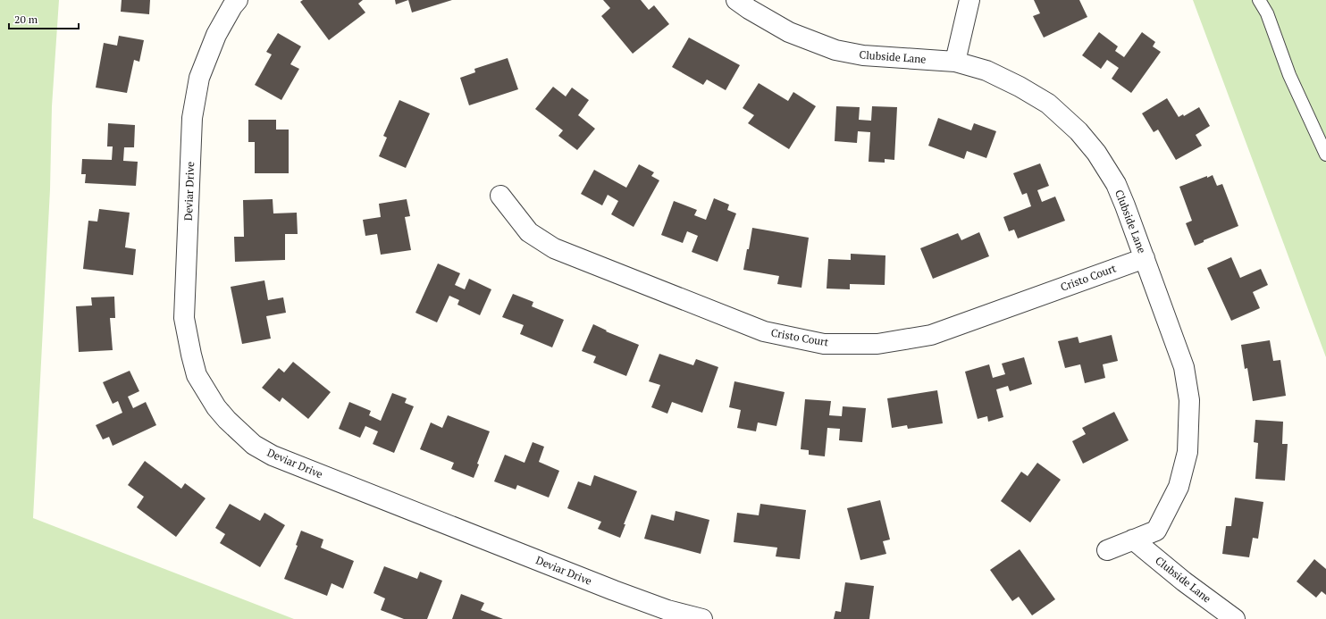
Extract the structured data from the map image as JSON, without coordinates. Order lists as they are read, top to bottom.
{
  "streets": {
    "street": ["Clubside Lane", "Deviar Drive", "Cristo Court"]
  },
  "crossings": [
    ["Clubside Lane", "Cristo Court"]
  ],
  "scale_bar": "20 m"
}
